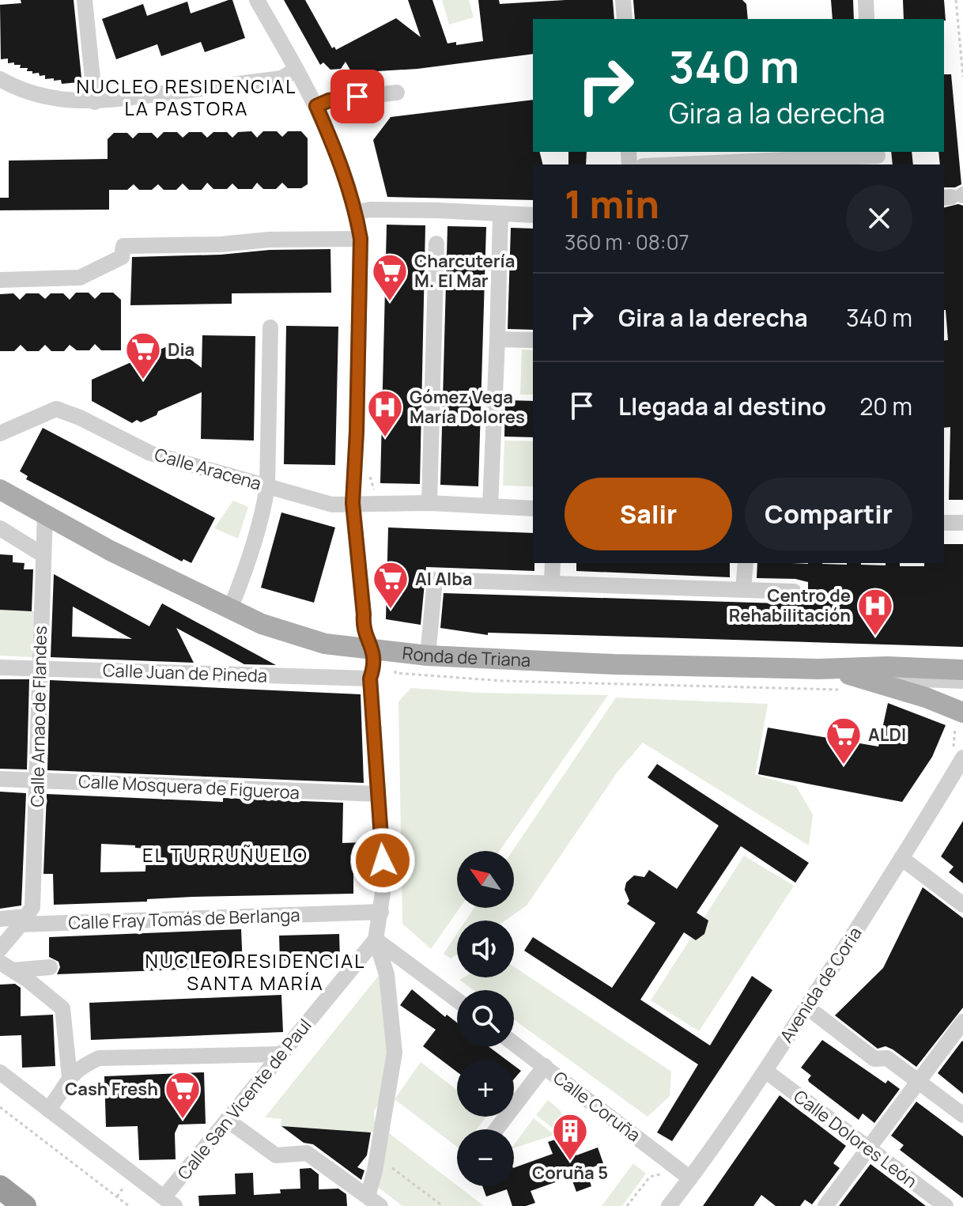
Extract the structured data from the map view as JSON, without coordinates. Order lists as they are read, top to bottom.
{
  "streets": {
    "main road": ["Ronda de Triana"],
    "street": [
      "Calle Aracena",
      "Calle Juan de Pineda",
      "Calle Arnao de Flandes",
      "Calle Mosquera de Figueroa",
      "Calle Fray Tomás de Berlanga",
      "Avenida de Coria",
      "Calle San Vicente de Paul",
      "Calle Coruña",
      "Calle Dolores León"
    ]
  },
  "crossings": [
    ["Ronda de Triana", "Calle Arnao de Flandes"],
    ["Calle Juan de Pineda", "Calle Arnao de Flandes"],
    ["Calle Arnao de Flandes", "Calle Mosquera de Figueroa"],
    ["Calle Arnao de Flandes", "Calle Fray Tomás de Berlanga"],
    ["Avenida de Coria", "Calle Coruña"],
    ["Avenida de Coria", "Calle Dolores León"]
  ],
  "districts": ["NUCLEO RESIDENCIAL LA PASTORA", "EL TURRUÑUELO", "NUCLEO RESIDENCIAL SANTA MARÍA"],
  "places": {
    "supermarket": [
      "Charcutería M. El Mar",
      "Dia",
      "Al Alba",
      "ALDI",
      "Cash Fresh"
    ],
    "hospital": ["Gómez Vega María Dolores", "Centro de Rehabilitación"],
    "building": ["Coruña 5"]
  },
  "north": "top left",
  "page": {
    "turn": ["340 m", "Gira a la derecha"],
    "heading": ["1 min", "360 m · 08:07"],
    "list": [
      {
        "name": "Gira a la derecha",
        "value": "340 m"
      },
      {
        "name": "Llegada al destino",
        "value": "20 m"
      }
    ],
    "buttons": ["Salir", "Compartir"],
    "map_buttons": ["+", "−"]
  }
}
